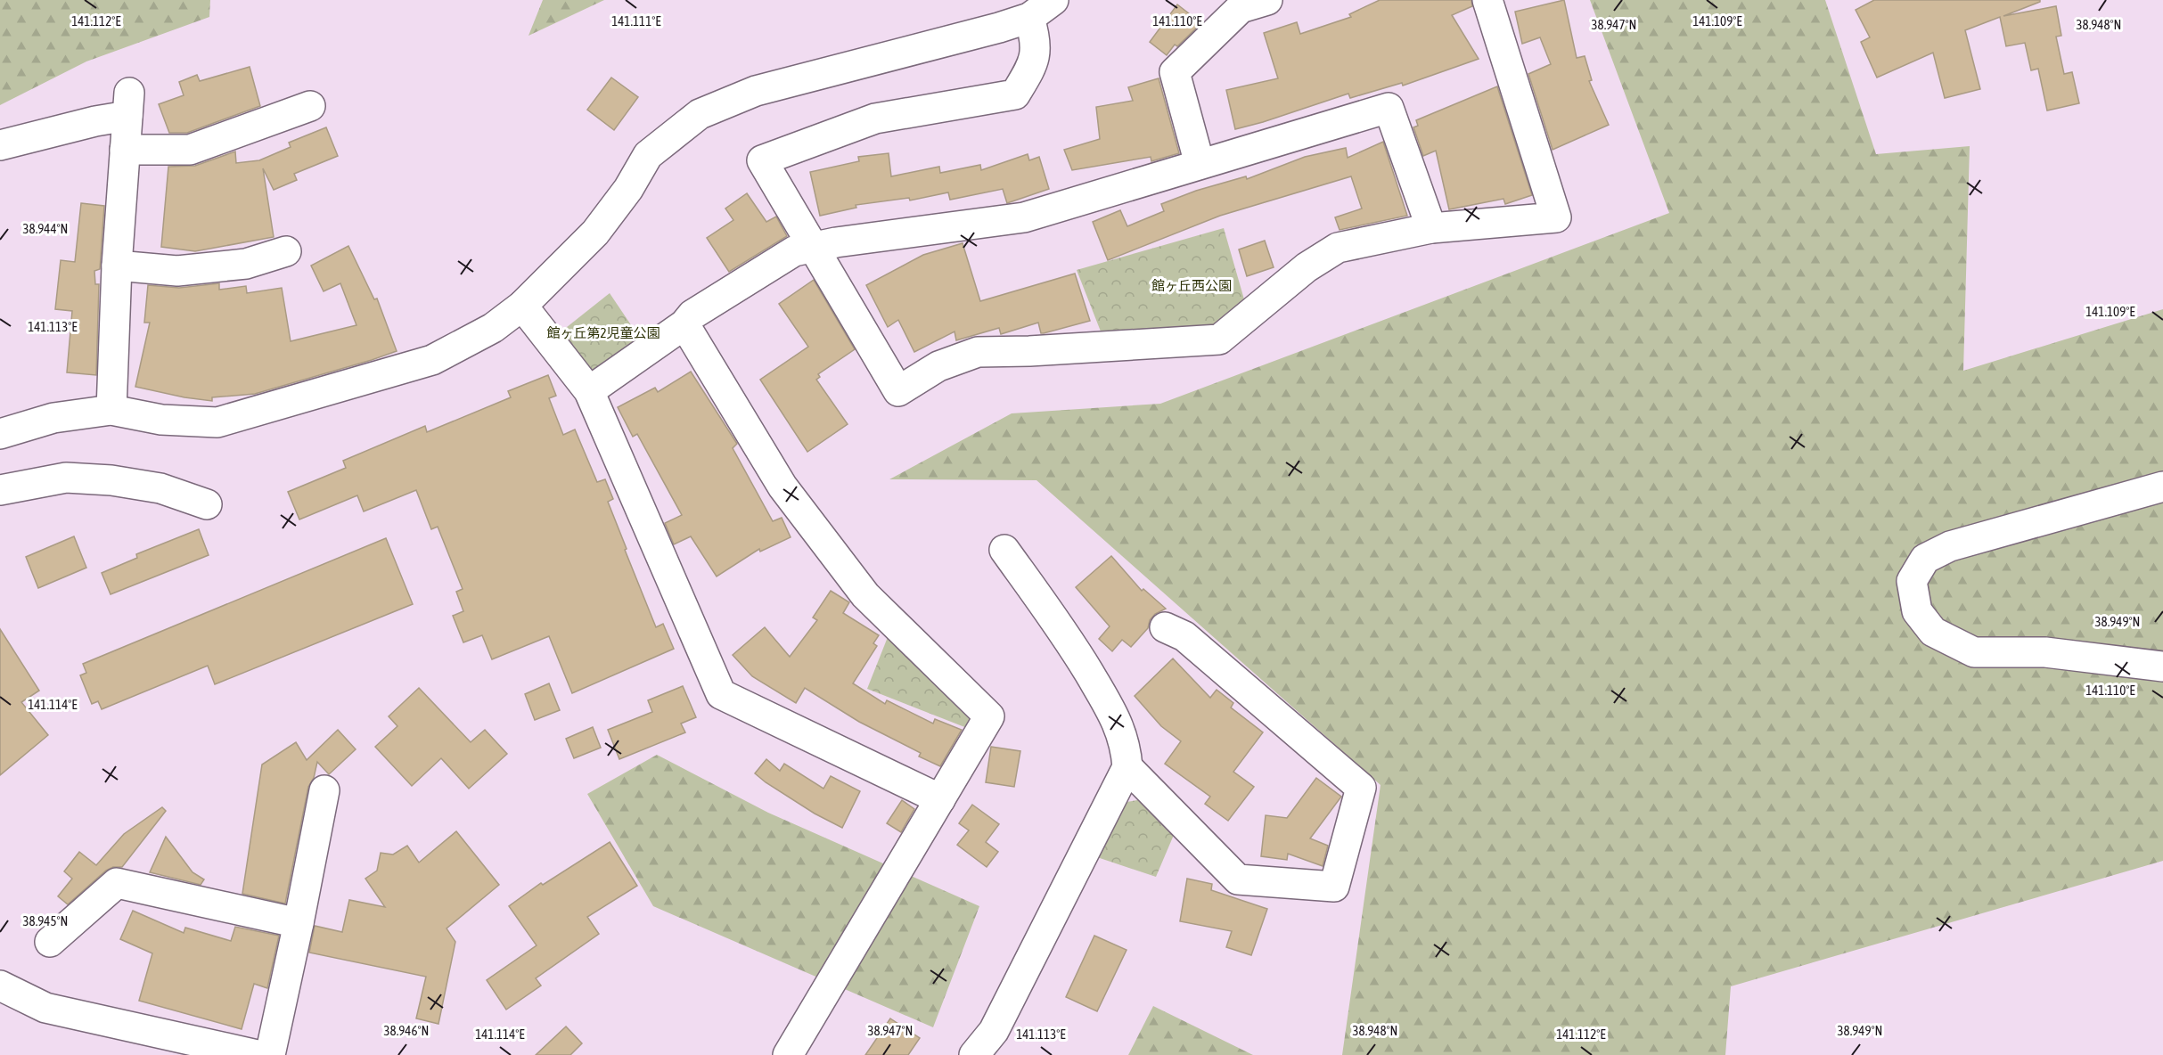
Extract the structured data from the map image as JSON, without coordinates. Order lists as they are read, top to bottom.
{
  "parks": ["館ヶ丘西公園", "館ヶ丘第2児童公園"],
  "coordinates": [
    "141.112°E",
    "141.111°E",
    "141.110°E",
    "141.109°E",
    "38.947°N",
    "38.948°N",
    "38.944°N",
    "141.113°E",
    "38.949°N",
    "141.114°E",
    "38.945°N",
    "38.946°N"
  ]
}
